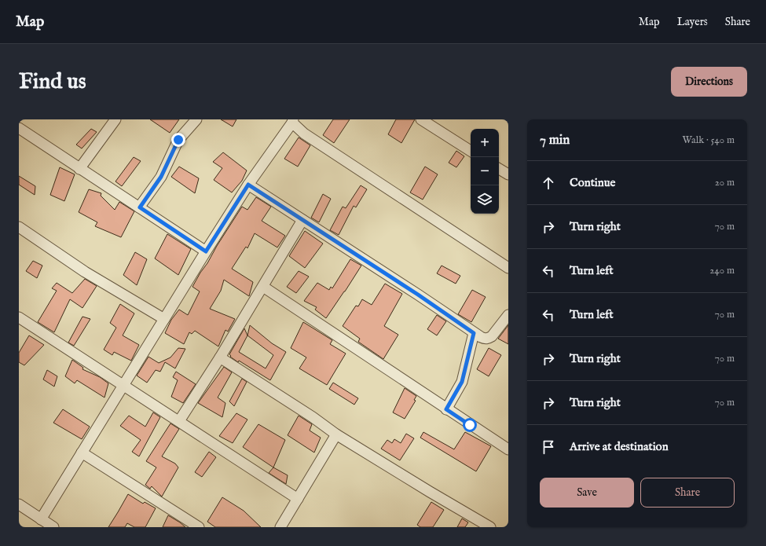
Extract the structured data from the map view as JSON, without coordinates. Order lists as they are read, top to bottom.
{
  "page": {
    "header": "Map",
    "nav": ["Map", "Layers", "Share"],
    "buttons": [
      "Directions",
      ["Save", "Share"]
    ],
    "title": "Find us",
    "heading": ["7 min", "Walk · 540 m"],
    "map_buttons": ["+", "−"],
    "list": [
      ["Continue", "20 m"],
      ["Turn right", "70 m"],
      ["Turn left", "240 m"],
      ["Turn left", "70 m"],
      ["Turn right", "70 m"],
      ["Turn right", "70 m"],
      "Arrive at destination"
    ]
  }
}
